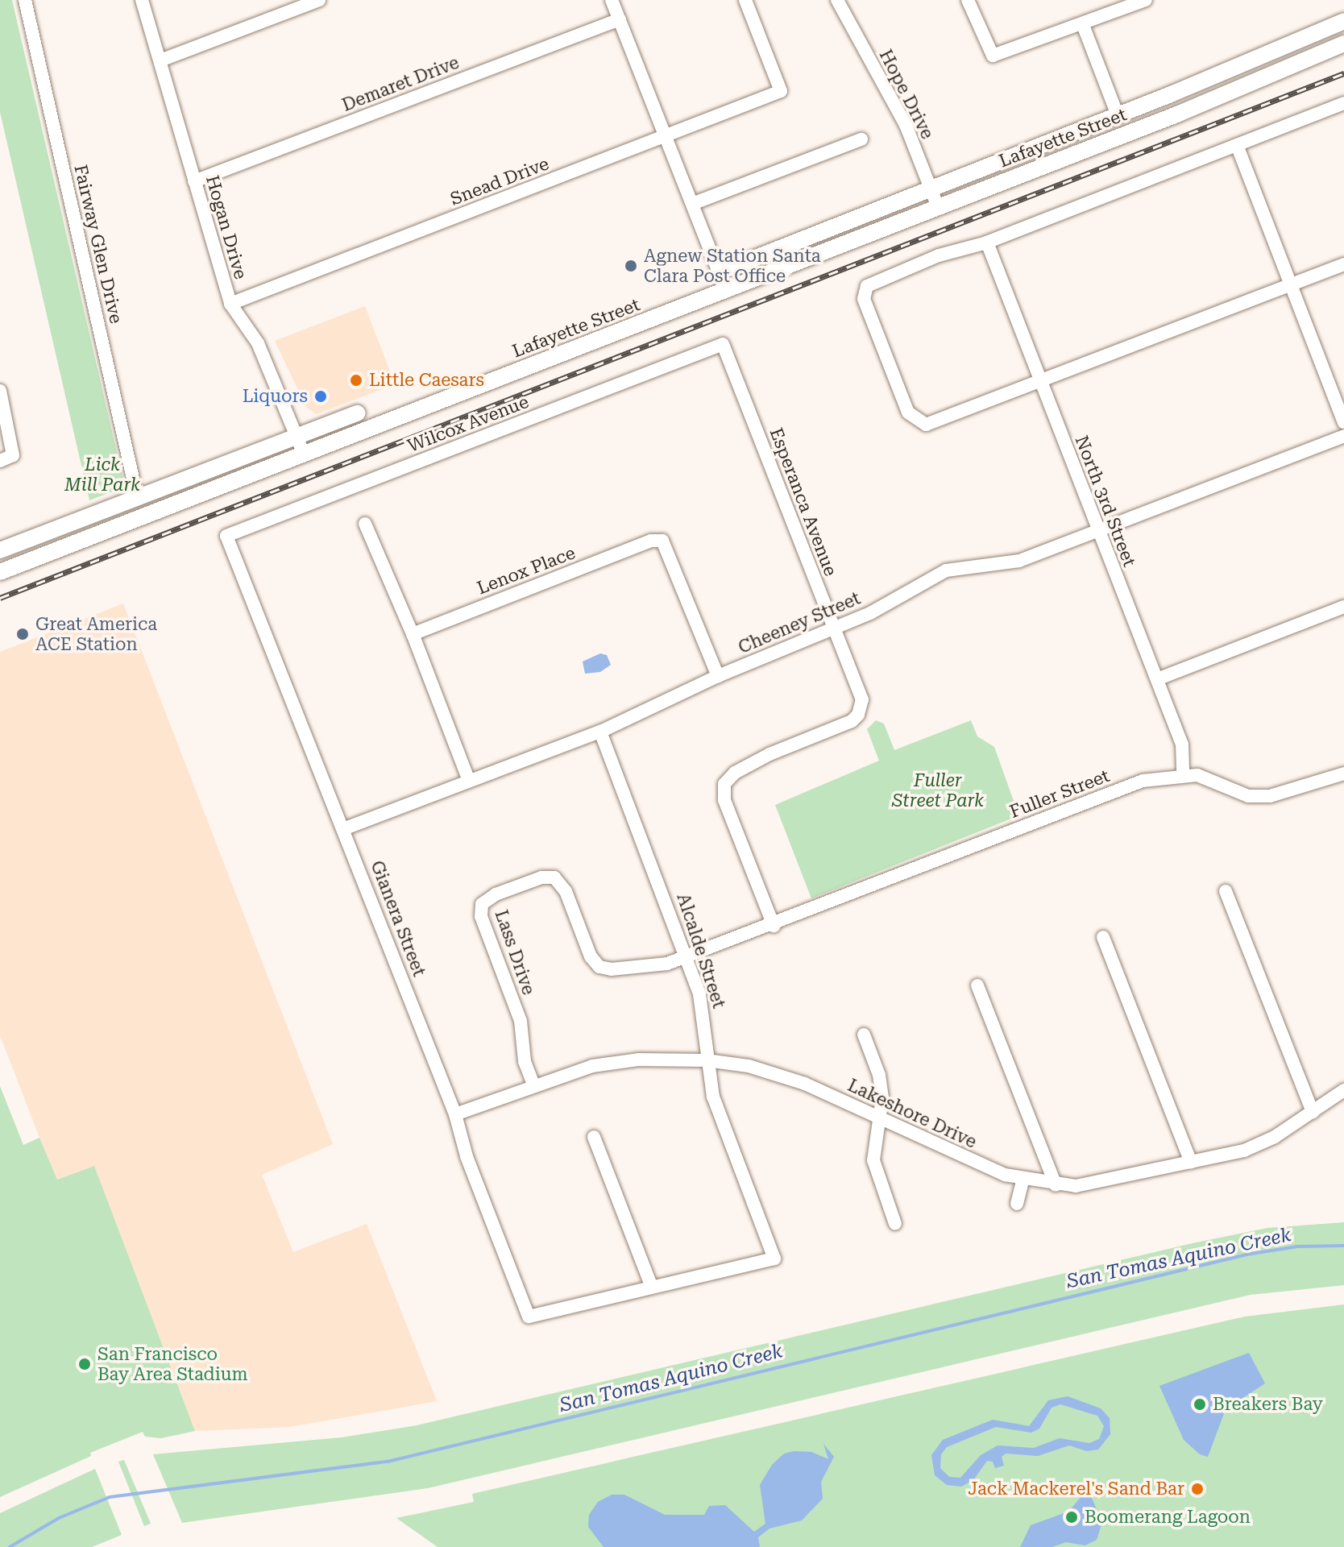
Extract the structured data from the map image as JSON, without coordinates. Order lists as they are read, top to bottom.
{
  "streets": {
    "main road": ["Lafayette Street"],
    "street": [
      "Demaret Drive",
      "Hope Drive",
      "Snead Drive",
      "Hogan Drive",
      "Fairway Glen Drive",
      "Wilcox Avenue",
      "North 3rd Street",
      "Esperanca Avenue",
      "Lenox Place",
      "Cheeney Street",
      "Fuller Street",
      "Gianera Street",
      "Alcalde Street",
      "Lass Drive",
      "Lakeshore Drive"
    ]
  },
  "crossings": [
    ["Demaret Drive", "Hogan Drive"],
    ["Hope Drive", "Lafayette Street"],
    ["Lafayette Street", "Hogan Drive"],
    ["Snead Drive", "Hogan Drive"],
    ["Wilcox Avenue", "Esperanca Avenue"],
    ["Wilcox Avenue", "Gianera Street"],
    ["North 3rd Street", "Cheeney Street"],
    ["North 3rd Street", "Fuller Street"],
    ["Esperanca Avenue", "Cheeney Street"],
    ["Esperanca Avenue", "Fuller Street"],
    ["Lenox Place", "Cheeney Street"],
    ["Cheeney Street", "Gianera Street"],
    ["Cheeney Street", "Alcalde Street"],
    ["Fuller Street", "Alcalde Street"],
    ["Fuller Street", "Lass Drive"],
    ["Gianera Street", "Alcalde Street"],
    ["Gianera Street", "Lakeshore Drive"],
    ["Alcalde Street", "Lass Drive"],
    ["Alcalde Street", "Lakeshore Drive"],
    ["Lass Drive", "Lakeshore Drive"]
  ],
  "water": ["San Tomas Aquino Creek"],
  "parks": ["Lick Mill Park", "Fuller Street Park"],
  "places": [
    "Agnew Station Santa Clara Post Office",
    "Little Caesars",
    "Liquors",
    "Great America ACE Station",
    "San Francisco Bay Area Stadium",
    "Breakers Bay",
    "Jack Mackerel's Sand Bar",
    "Boomerang Lagoon"
  ]
}
